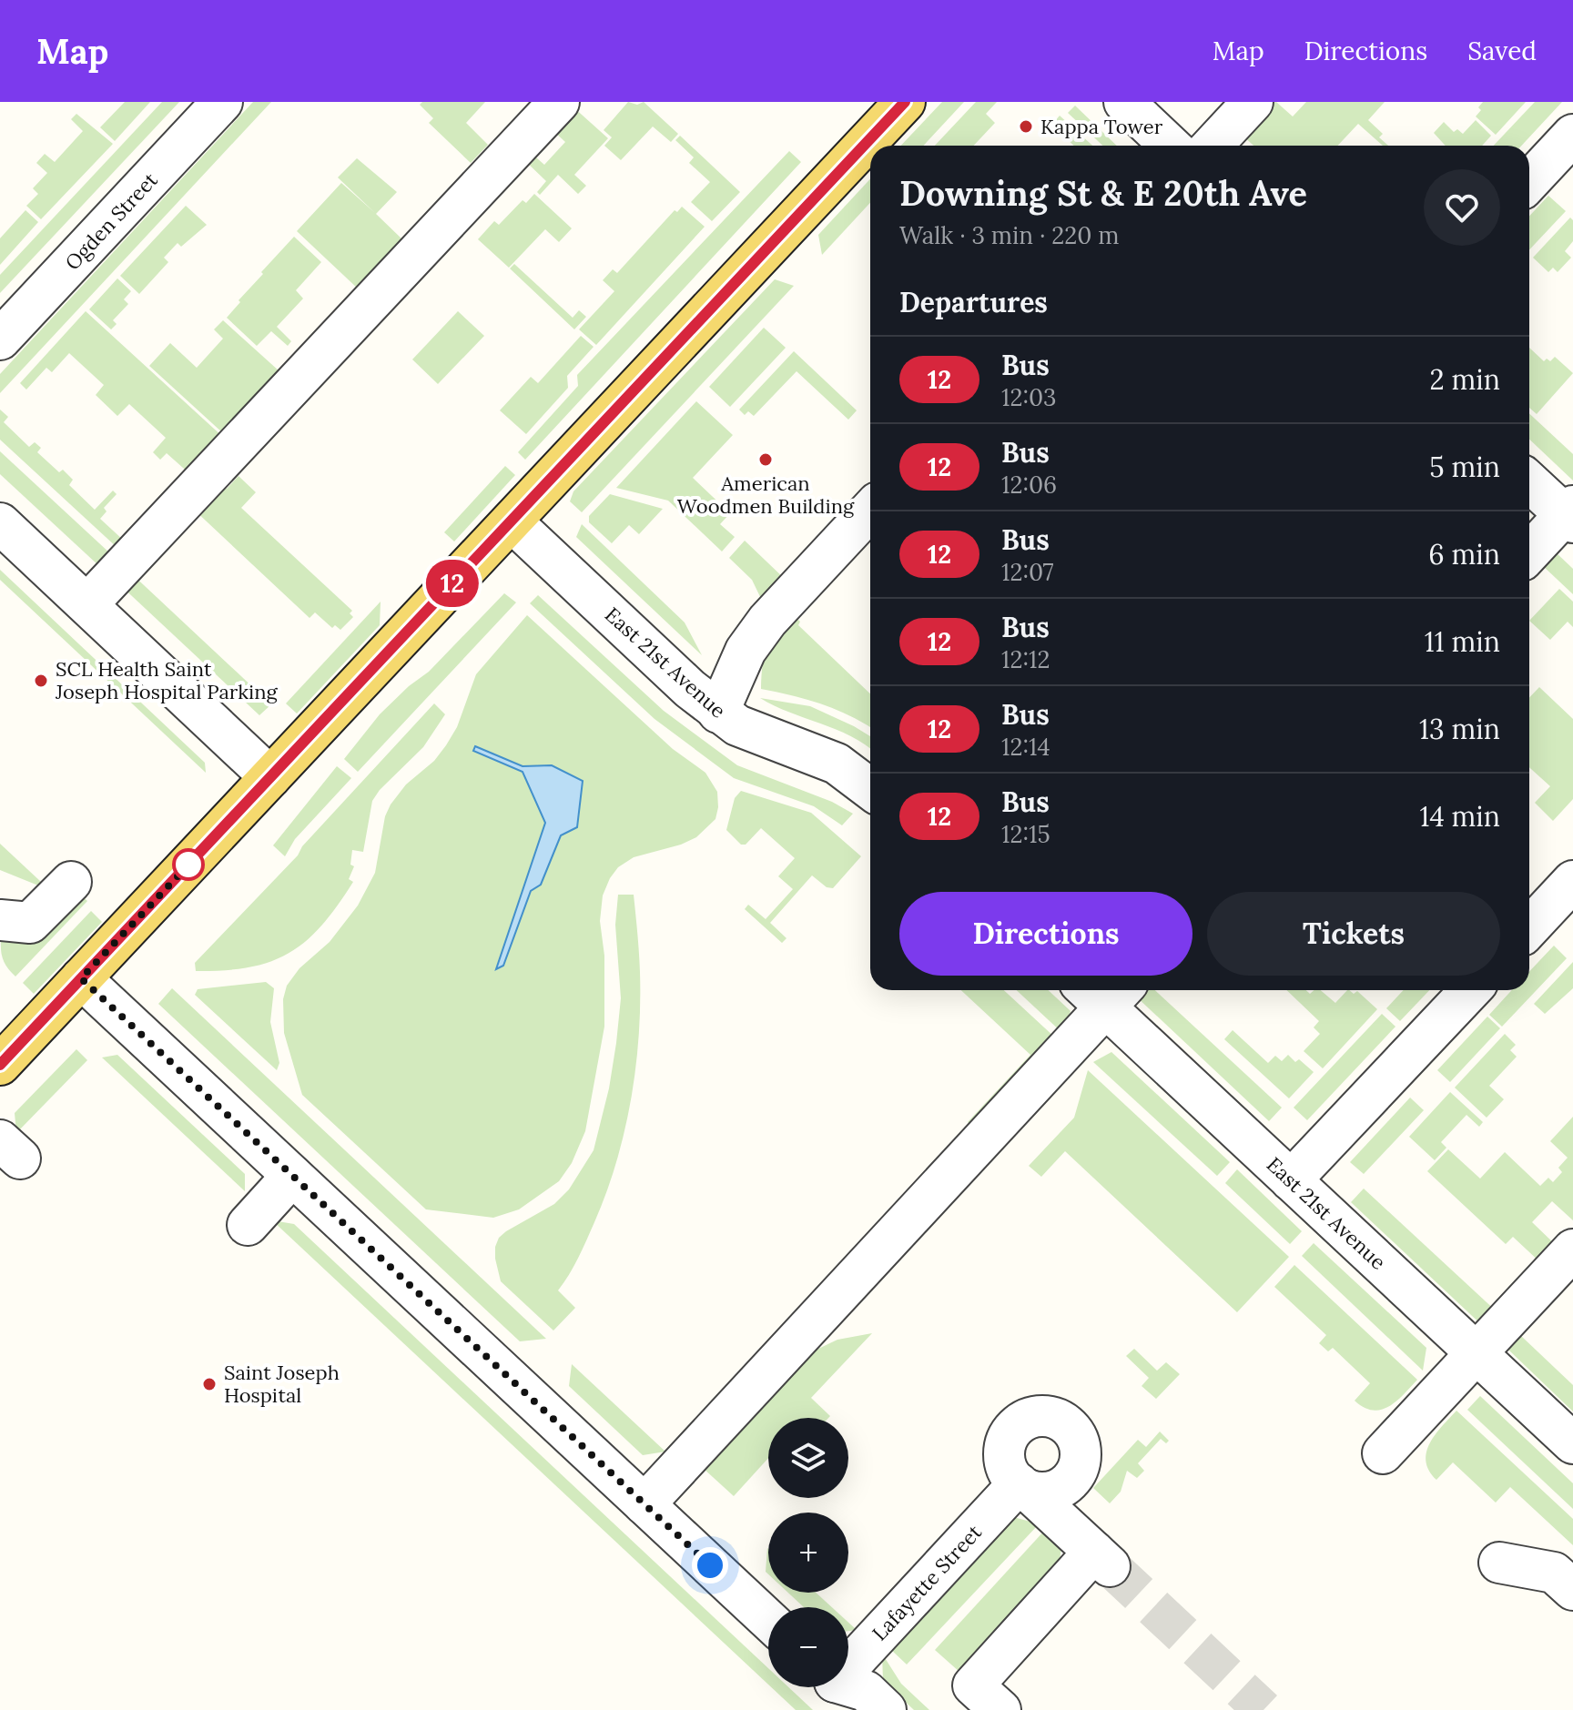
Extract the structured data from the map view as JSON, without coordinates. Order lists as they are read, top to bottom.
{
  "streets": {
    "street": ["Ogden Street", "East 21st Avenue", "Lafayette Street"]
  },
  "places": [
    "Kappa Tower",
    "American Woodmen Building",
    "SCL Health Saint Joseph Hospital Parking",
    "Saint Joseph Hospital"
  ],
  "lines": ["bus line 12"],
  "page": {
    "header": "Map",
    "nav": ["Map", "Directions", "Saved"],
    "on_map": "12",
    "heading": [
      ["Downing St & E 20th Ave", "Walk · 3 min · 220 m"],
      "Departures"
    ],
    "list": [
      {
        "mark": "12",
        "name": "Bus",
        "note": "12:03",
        "value": "2 min"
      },
      {
        "mark": "12",
        "name": "Bus",
        "note": "12:06",
        "value": "5 min"
      },
      {
        "mark": "12",
        "name": "Bus",
        "note": "12:07",
        "value": "6 min"
      },
      {
        "mark": "12",
        "name": "Bus",
        "note": "12:12",
        "value": "11 min"
      },
      {
        "mark": "12",
        "name": "Bus",
        "note": "12:14",
        "value": "13 min"
      },
      {
        "mark": "12",
        "name": "Bus",
        "note": "12:15",
        "value": "14 min"
      }
    ],
    "buttons": ["Directions", "Tickets"],
    "map_buttons": ["+", "−"]
  }
}
